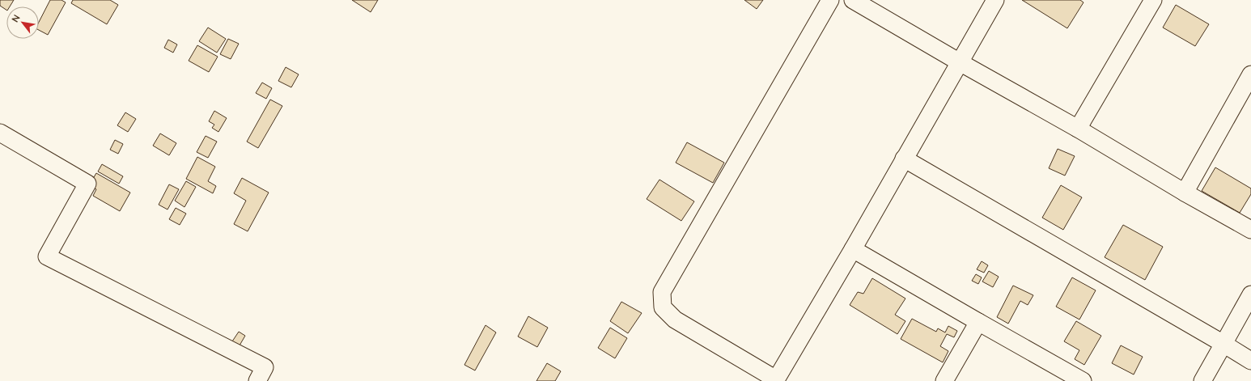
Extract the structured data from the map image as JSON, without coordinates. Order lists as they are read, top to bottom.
{
  "north": "top left"
}
